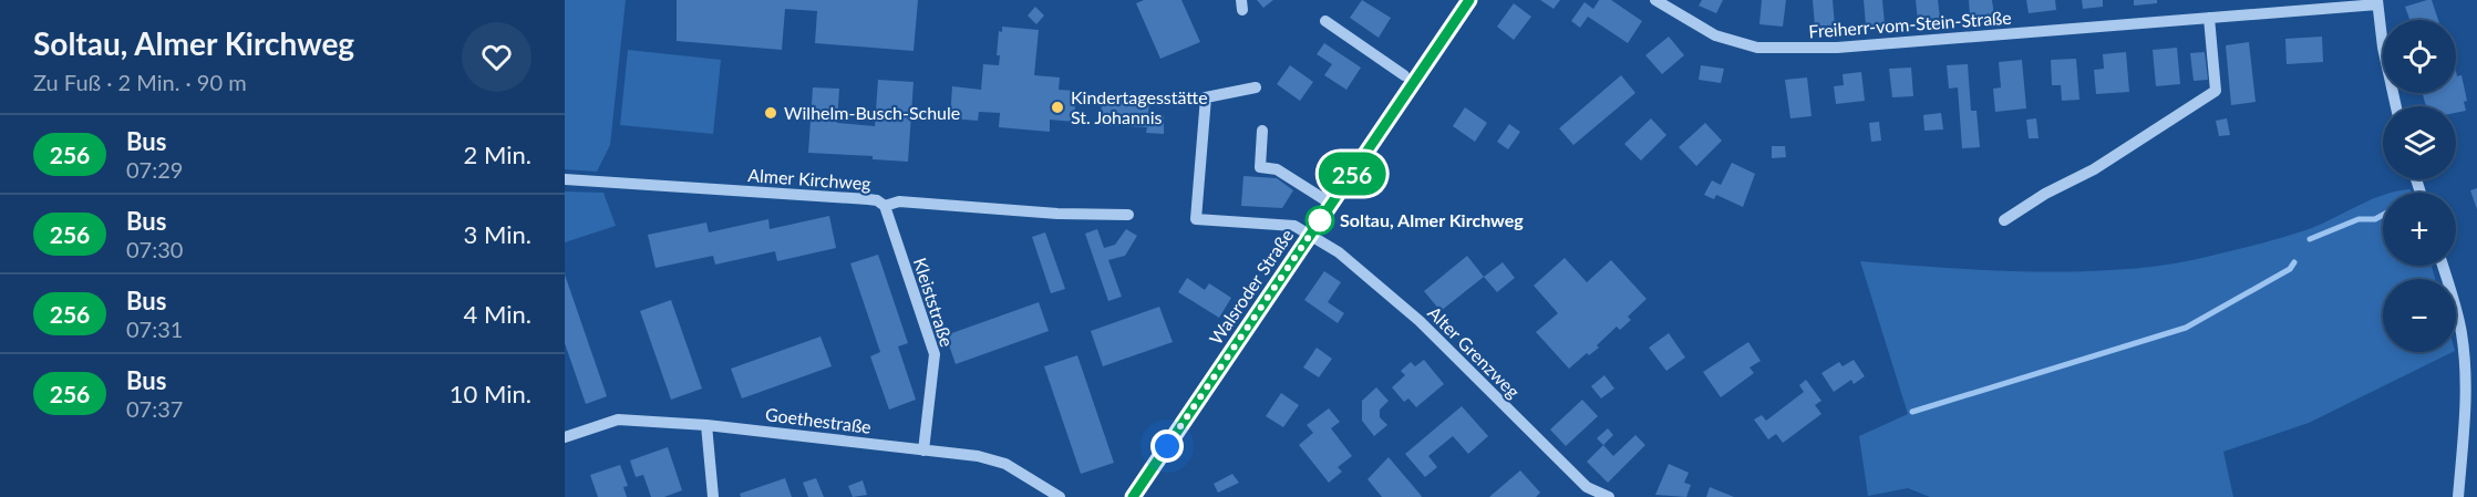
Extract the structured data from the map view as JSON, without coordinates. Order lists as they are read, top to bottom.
{
  "streets": {
    "main road": ["Walsroder Straße"],
    "street": [
      "Freiherr-vom-Stein-Straße",
      "Almer Kirchweg",
      "Kleiststraße",
      "Alter Grenzweg",
      "Goethestraße"
    ]
  },
  "crossings": [
    ["Almer Kirchweg", "Kleiststraße"],
    ["Walsroder Straße", "Alter Grenzweg"],
    ["Kleiststraße", "Goethestraße"]
  ],
  "places": ["Kindertagesstätte St. Johannis", "Wilhelm-Busch-Schule", "Soltau, Almer Kirchweg"],
  "lines": ["bus line 256"],
  "page": {
    "heading": ["Soltau, Almer Kirchweg", "Zu Fuß · 2 Min. · 90 m"],
    "on_map": "256",
    "map_buttons": ["+", "−"],
    "list": [
      {
        "mark": "256",
        "name": "Bus",
        "note": "07:29",
        "value": "2 Min."
      },
      {
        "mark": "256",
        "name": "Bus",
        "note": "07:30",
        "value": "3 Min."
      },
      {
        "mark": "256",
        "name": "Bus",
        "note": "07:31",
        "value": "4 Min."
      },
      {
        "mark": "256",
        "name": "Bus",
        "note": "07:37",
        "value": "10 Min."
      }
    ]
  }
}
